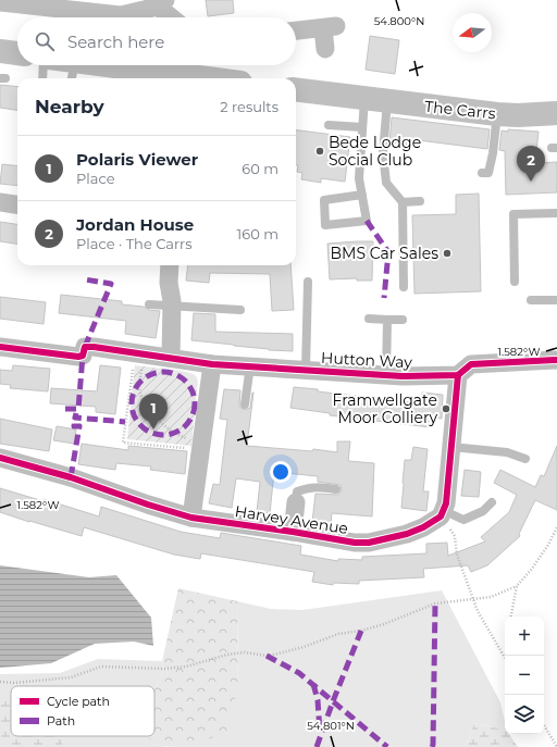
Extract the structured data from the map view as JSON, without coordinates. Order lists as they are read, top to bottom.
{
  "streets": {
    "street": ["The Carrs", "Hutton Way", "Harvey Avenue"]
  },
  "places": ["Bede Lodge Social Club", "BMS Car Sales", "Framwellgate Moor Colliery"],
  "legend": ["Cycle path", "Path"],
  "north": "left",
  "page": {
    "search": "Search here",
    "heading": ["Nearby", "2 results"],
    "list": [
      {
        "mark": "1",
        "name": "Polaris Viewer",
        "note": "Place",
        "value": "60 m"
      },
      {
        "mark": "2",
        "name": "Jordan House",
        "note": "Place · The Carrs",
        "value": "160 m"
      }
    ],
    "pins": ["2", "1"],
    "map_buttons": ["+", "−"]
  },
  "coordinates": ["54.800°N", "1.582°W", "54.801°N"]
}
